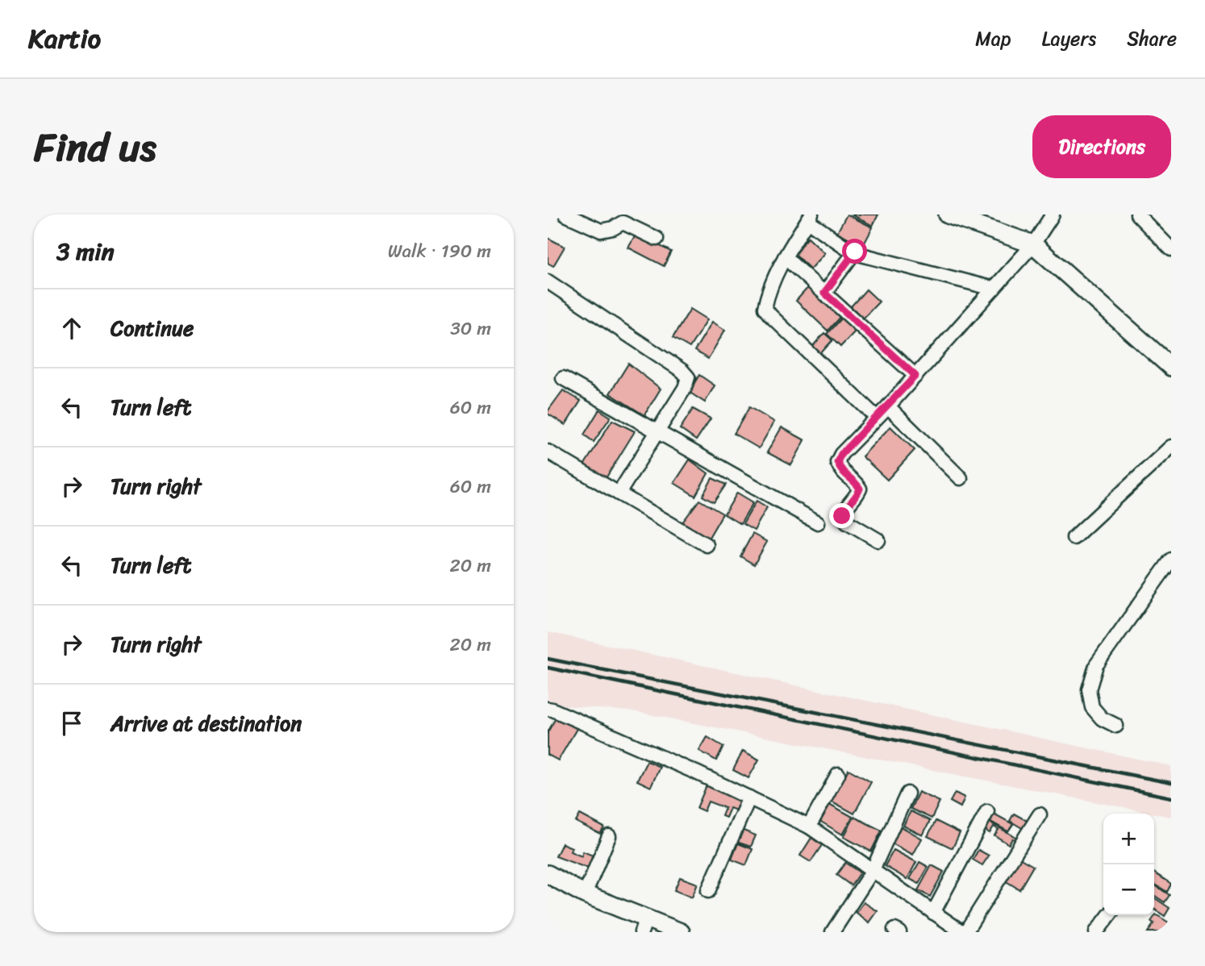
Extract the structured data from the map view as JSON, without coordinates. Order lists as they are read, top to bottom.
{
  "page": {
    "header": "Kartio",
    "nav": ["Map", "Layers", "Share"],
    "title": "Find us",
    "buttons": "Directions",
    "heading": ["3 min", "Walk · 190 m"],
    "list": [
      ["Continue", "30 m"],
      ["Turn left", "60 m"],
      ["Turn right", "60 m"],
      ["Turn left", "20 m"],
      ["Turn right", "20 m"],
      "Arrive at destination"
    ],
    "map_buttons": ["+", "−"]
  }
}
